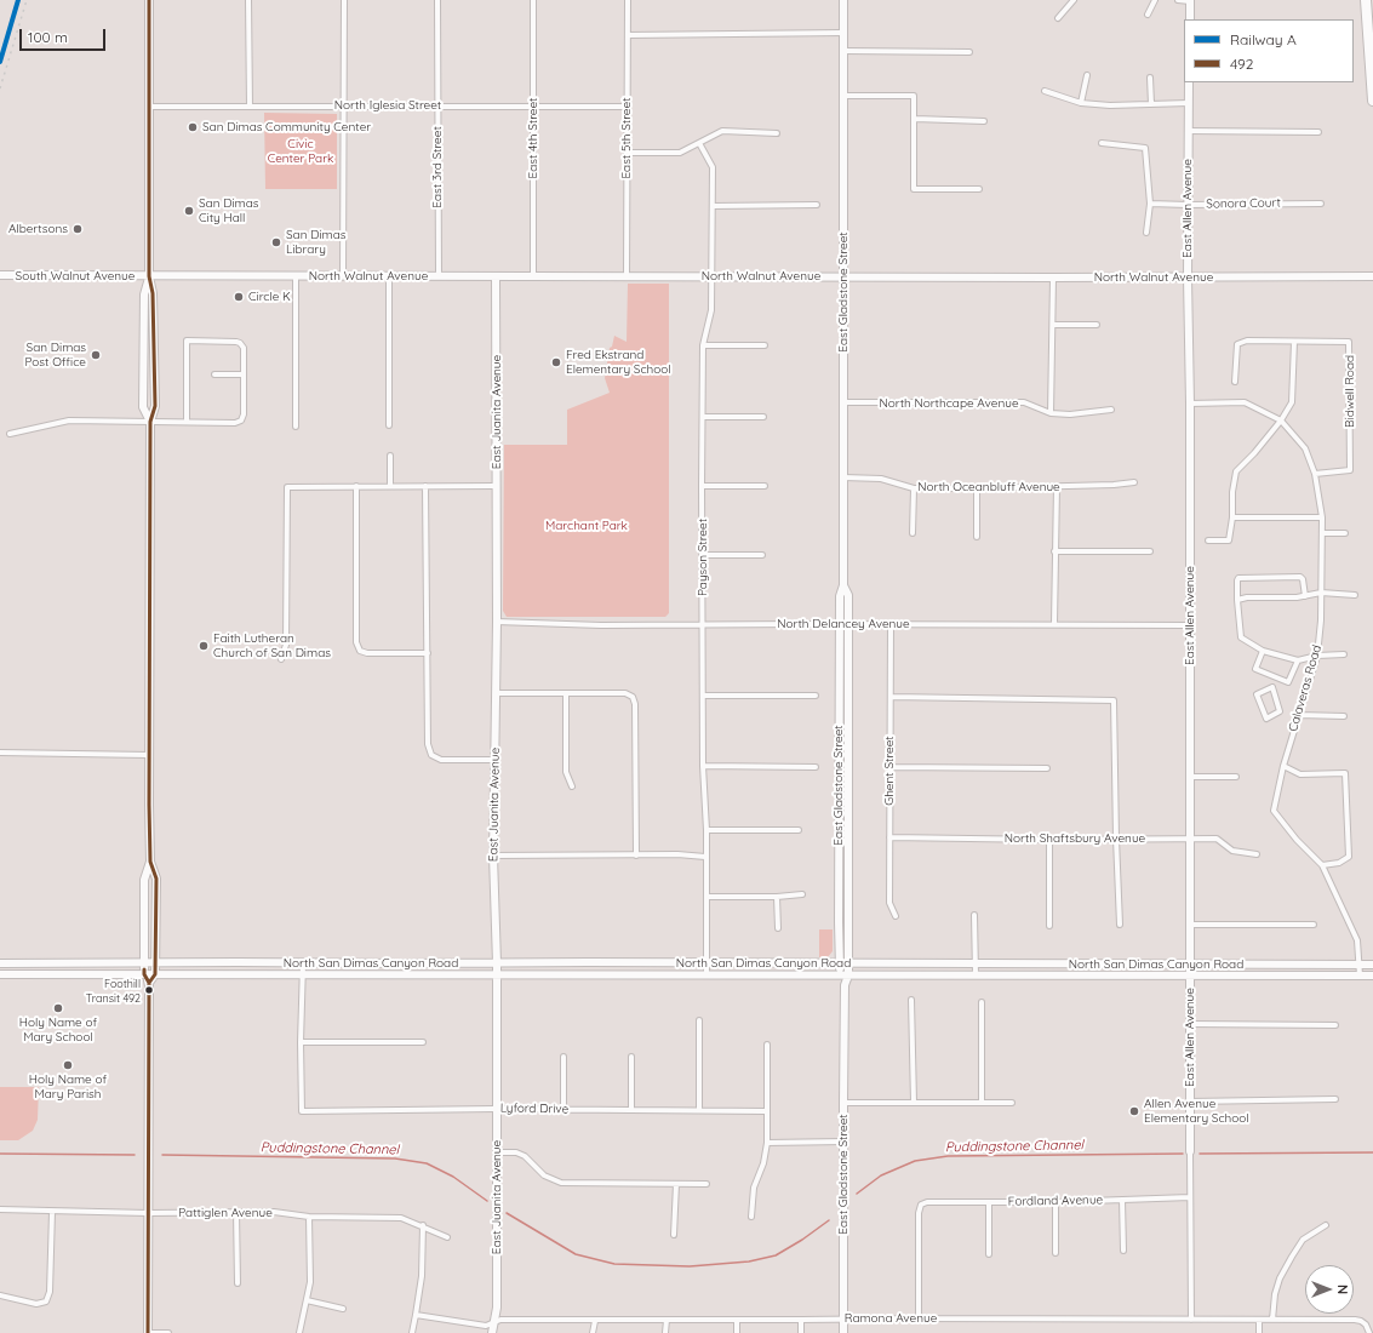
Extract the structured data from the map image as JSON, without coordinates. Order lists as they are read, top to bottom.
{
  "streets": {
    "main road": [
      "East Allen Avenue",
      "South Walnut Avenue",
      "North Walnut Avenue",
      "East Gladstone Street",
      "East Juanita Avenue",
      "North San Dimas Canyon Road"
    ],
    "street": [
      "North Iglesia Street",
      "East 4th Street",
      "East 5th Street",
      "East 3rd Street",
      "Sonora Court",
      "Bidwell Road",
      "North Northcape Avenue",
      "North Oceanbluff Avenue",
      "Payson Street",
      "North Delancey Avenue",
      "Calaveras Road",
      "Ghent Street",
      "North Shaftsbury Avenue",
      "Lyford Drive",
      "Fordland Avenue",
      "Pattiglen Avenue",
      "Ramona Avenue"
    ]
  },
  "crossings": [
    ["North Iglesia Street", "East 4th Street"],
    ["North Iglesia Street", "East 5th Street"],
    ["North Iglesia Street", "East 3rd Street"],
    ["East 4th Street", "North Walnut Avenue"],
    ["East 5th Street", "North Walnut Avenue"],
    ["East 3rd Street", "North Walnut Avenue"],
    ["Sonora Court", "East Allen Avenue"],
    ["East Allen Avenue", "North Walnut Avenue"],
    ["East Allen Avenue", "North Delancey Avenue"],
    ["East Allen Avenue", "Calaveras Road"],
    ["East Allen Avenue", "North Shaftsbury Avenue"],
    ["East Allen Avenue", "North San Dimas Canyon Road"],
    ["South Walnut Avenue", "North Walnut Avenue"],
    ["North Walnut Avenue", "East Gladstone Street"],
    ["North Walnut Avenue", "East Juanita Avenue"],
    ["North Walnut Avenue", "Payson Street"],
    ["East Gladstone Street", "North Northcape Avenue"],
    ["East Gladstone Street", "North Oceanbluff Avenue"],
    ["East Gladstone Street", "North Delancey Avenue"],
    ["East Gladstone Street", "North San Dimas Canyon Road"],
    ["East Gladstone Street", "Ramona Avenue"],
    ["Bidwell Road", "Calaveras Road"],
    ["East Juanita Avenue", "North Delancey Avenue"],
    ["East Juanita Avenue", "North San Dimas Canyon Road"],
    ["East Juanita Avenue", "Lyford Drive"],
    ["East Juanita Avenue", "Ramona Avenue"],
    ["Payson Street", "North Delancey Avenue"],
    ["Payson Street", "North San Dimas Canyon Road"],
    ["North Delancey Avenue", "Ghent Street"],
    ["Calaveras Road", "North San Dimas Canyon Road"],
    ["Ghent Street", "North Shaftsbury Avenue"],
    ["Fordland Avenue", "Ramona Avenue"]
  ],
  "water": ["Puddingstone Channel"],
  "parks": ["Civic Center Park", "Marchant Park"],
  "places": [
    "San Dimas Community Center",
    "San Dimas City Hall",
    "Albertsons",
    "San Dimas Library",
    "Circle K",
    "San Dimas Post Office",
    "Fred Ekstrand Elementary School",
    "Faith Lutheran Church of San Dimas",
    "Foothill Transit 492",
    "Holy Name of Mary School",
    "Holy Name of Mary Parish",
    "Allen Avenue Elementary School"
  ],
  "lines": ["rail line A", "transit line 492"],
  "legend": ["Railway A", "492"],
  "scale_bar": "100 m",
  "north": "right"
}
